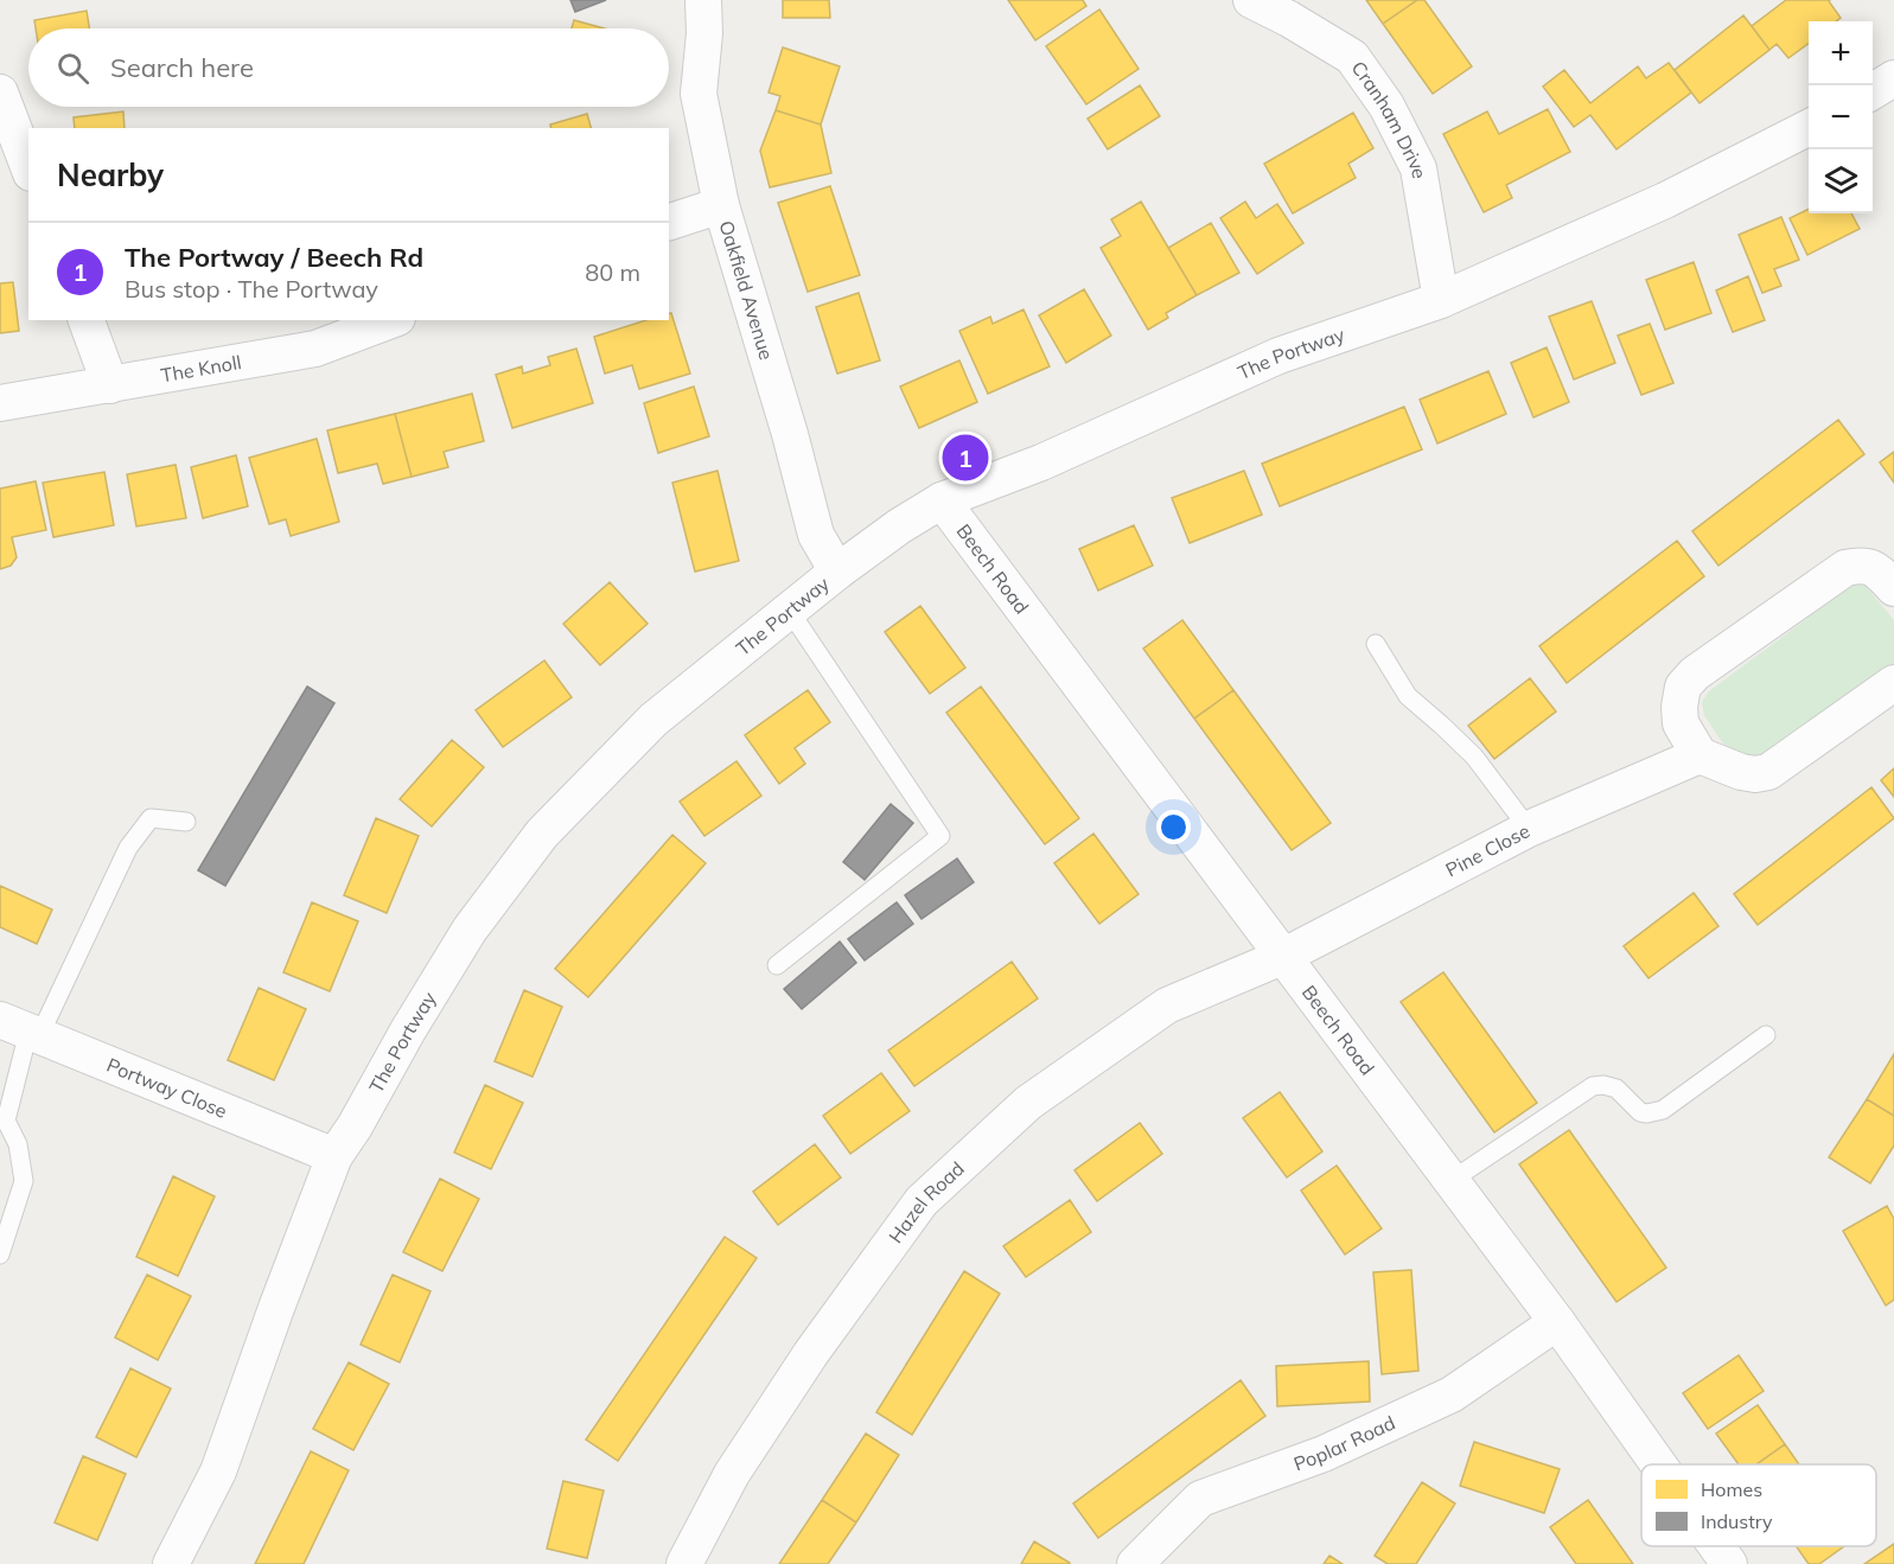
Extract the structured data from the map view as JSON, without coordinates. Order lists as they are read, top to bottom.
{
  "streets": {
    "street": [
      "Cranham Drive",
      "Oakfield Avenue",
      "The Portway",
      "The Knoll",
      "Beech Road",
      "Pine Close",
      "Portway Close",
      "Hazel Road",
      "Poplar Road"
    ]
  },
  "crossings": [
    ["Cranham Drive", "The Portway"],
    ["Oakfield Avenue", "The Portway"],
    ["The Portway", "Beech Road"],
    ["The Portway", "Portway Close"],
    ["Beech Road", "Pine Close"],
    ["Beech Road", "Hazel Road"],
    ["Beech Road", "Poplar Road"],
    ["Pine Close", "Hazel Road"]
  ],
  "legend": ["Homes", "Industry"],
  "page": {
    "map_buttons": ["+", "−"],
    "search": "Search here",
    "heading": "Nearby",
    "list": [
      {
        "mark": "1",
        "name": "The Portway / Beech Rd",
        "note": "Bus stop · The Portway",
        "value": "80 m"
      }
    ],
    "pins": "1"
  }
}
